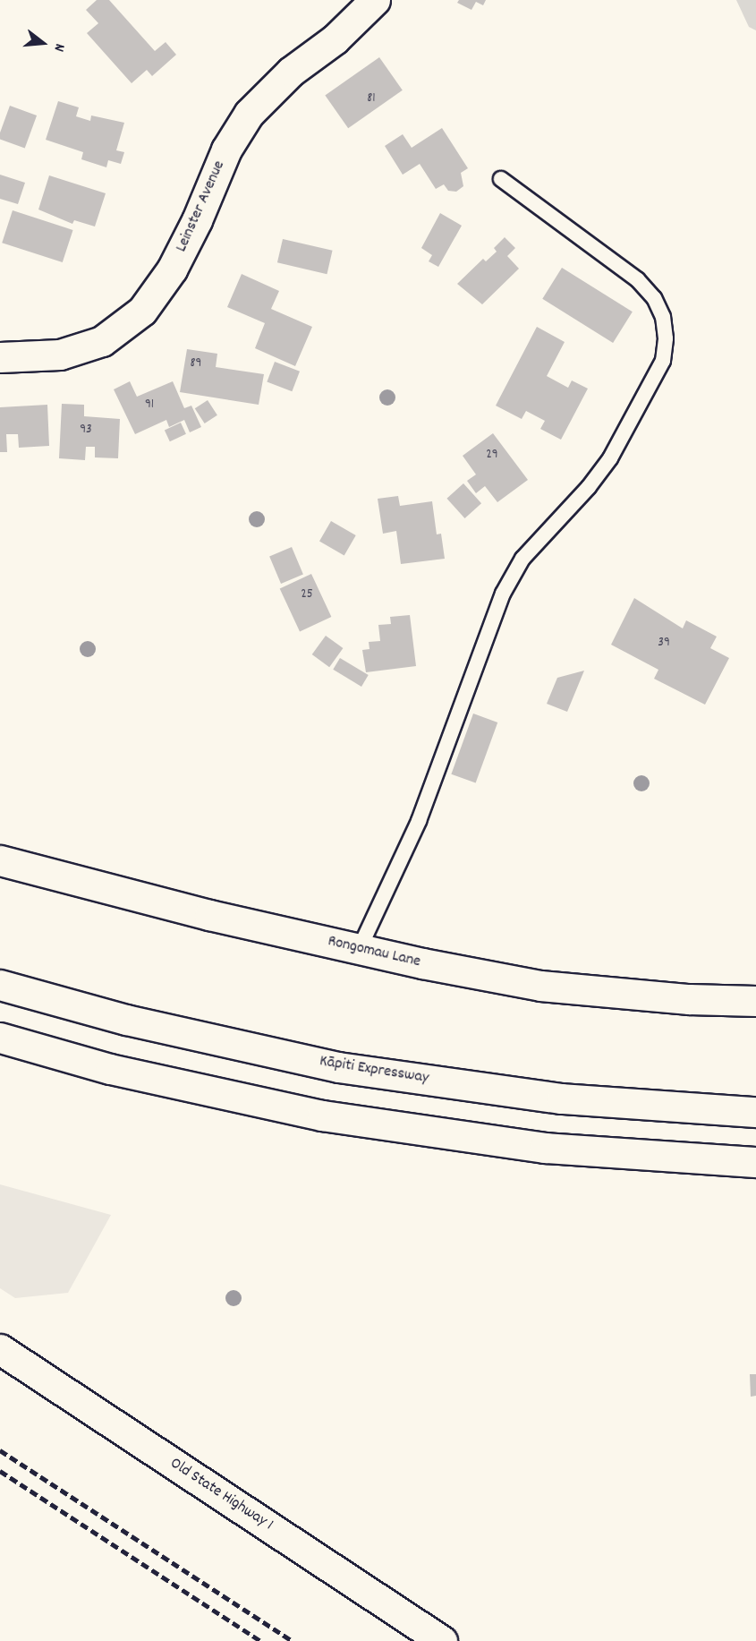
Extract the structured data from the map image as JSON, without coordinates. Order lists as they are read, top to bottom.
{
  "streets": {
    "main road": [
      "Leinster Avenue",
      "Rongomau Lane",
      "Kāpiti Expressway",
      "Old State Highway 1"
    ]
  },
  "house_numbers": [
    "81",
    "89",
    "91",
    "93",
    "29",
    "25",
    "39"
  ],
  "north": "right"
}
